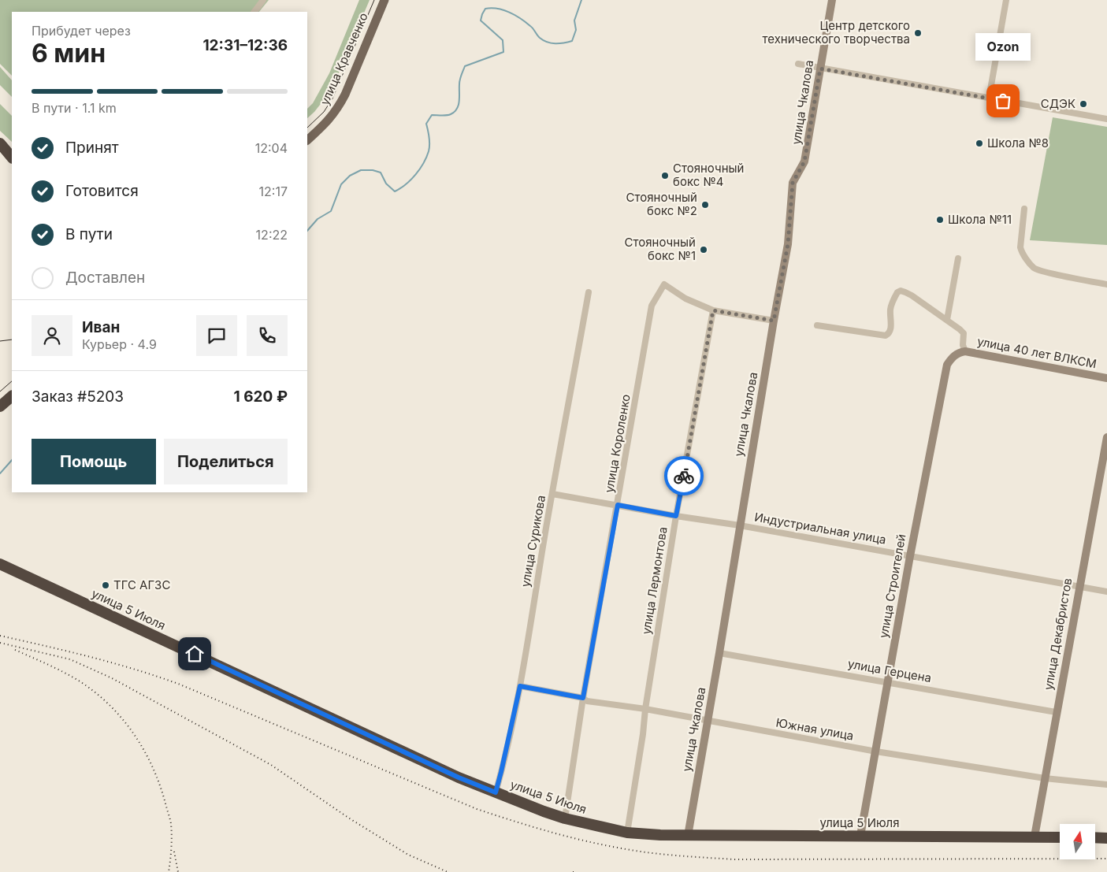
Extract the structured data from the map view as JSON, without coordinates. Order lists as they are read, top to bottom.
{
  "streets": {
    "highway": ["улица 5 Июля"],
    "main road": [
      "улица Кравченко",
      "улица Чкалова",
      "улица 40 лет ВЛКСМ",
      "улица Строителей",
      "улица Декабристов"
    ],
    "street": [
      "улица Короленко",
      "Индустриальная улица",
      "улица Сурикова",
      "улица Лермонтова",
      "улица Герцена",
      "Южная улица"
    ]
  },
  "crossings": [
    ["улица Чкалова", "Индустриальная улица"],
    ["улица Чкалова", "улица 5 Июля"],
    ["улица Чкалова", "улица Герцена"],
    ["улица Чкалова", "Южная улица"],
    ["улица 40 лет ВЛКСМ", "улица Строителей"],
    ["улица Короленко", "Индустриальная улица"],
    ["улица Короленко", "улица Лермонтова"],
    ["улица Короленко", "улица 5 Июля"],
    ["улица Короленко", "Южная улица"],
    ["Индустриальная улица", "улица Сурикова"],
    ["Индустриальная улица", "улица Лермонтова"],
    ["Индустриальная улица", "улица Строителей"],
    ["Индустриальная улица", "улица Декабристов"],
    ["улица Сурикова", "улица 5 Июля"],
    ["улица Сурикова", "Южная улица"],
    ["улица Лермонтова", "улица 5 Июля"],
    ["улица Лермонтова", "Южная улица"],
    ["улица Строителей", "улица 5 Июля"],
    ["улица Строителей", "улица Герцена"],
    ["улица Строителей", "Южная улица"],
    ["улица 5 Июля", "улица Декабристов"],
    ["улица Декабристов", "улица Герцена"],
    ["улица Декабристов", "Южная улица"]
  ],
  "places": [
    "Центр детского технического творчества",
    "Ozon",
    "СДЭК",
    "Школа №8",
    "Стояночный бокс №4",
    "Стояночный бокс №2",
    "Школа №11",
    "Стояночный бокс №1",
    "ТГС АГЗС"
  ],
  "north": "top",
  "page": {
    "heading": ["6 мин", "Прибудет через", "12:31–12:36"],
    "panel": [
      "Иван",
      "Курьер · 4.9",
      "Заказ #5203",
      "1 620 ₽"
    ],
    "bubble": "Ozon",
    "bar": "В пути · 1.1 km",
    "list": [
      ["Принят", "12:04"],
      ["Готовится", "12:17"],
      ["В пути", "12:22"],
      "Доставлен"
    ],
    "buttons": ["Помощь", "Поделиться"]
  }
}
